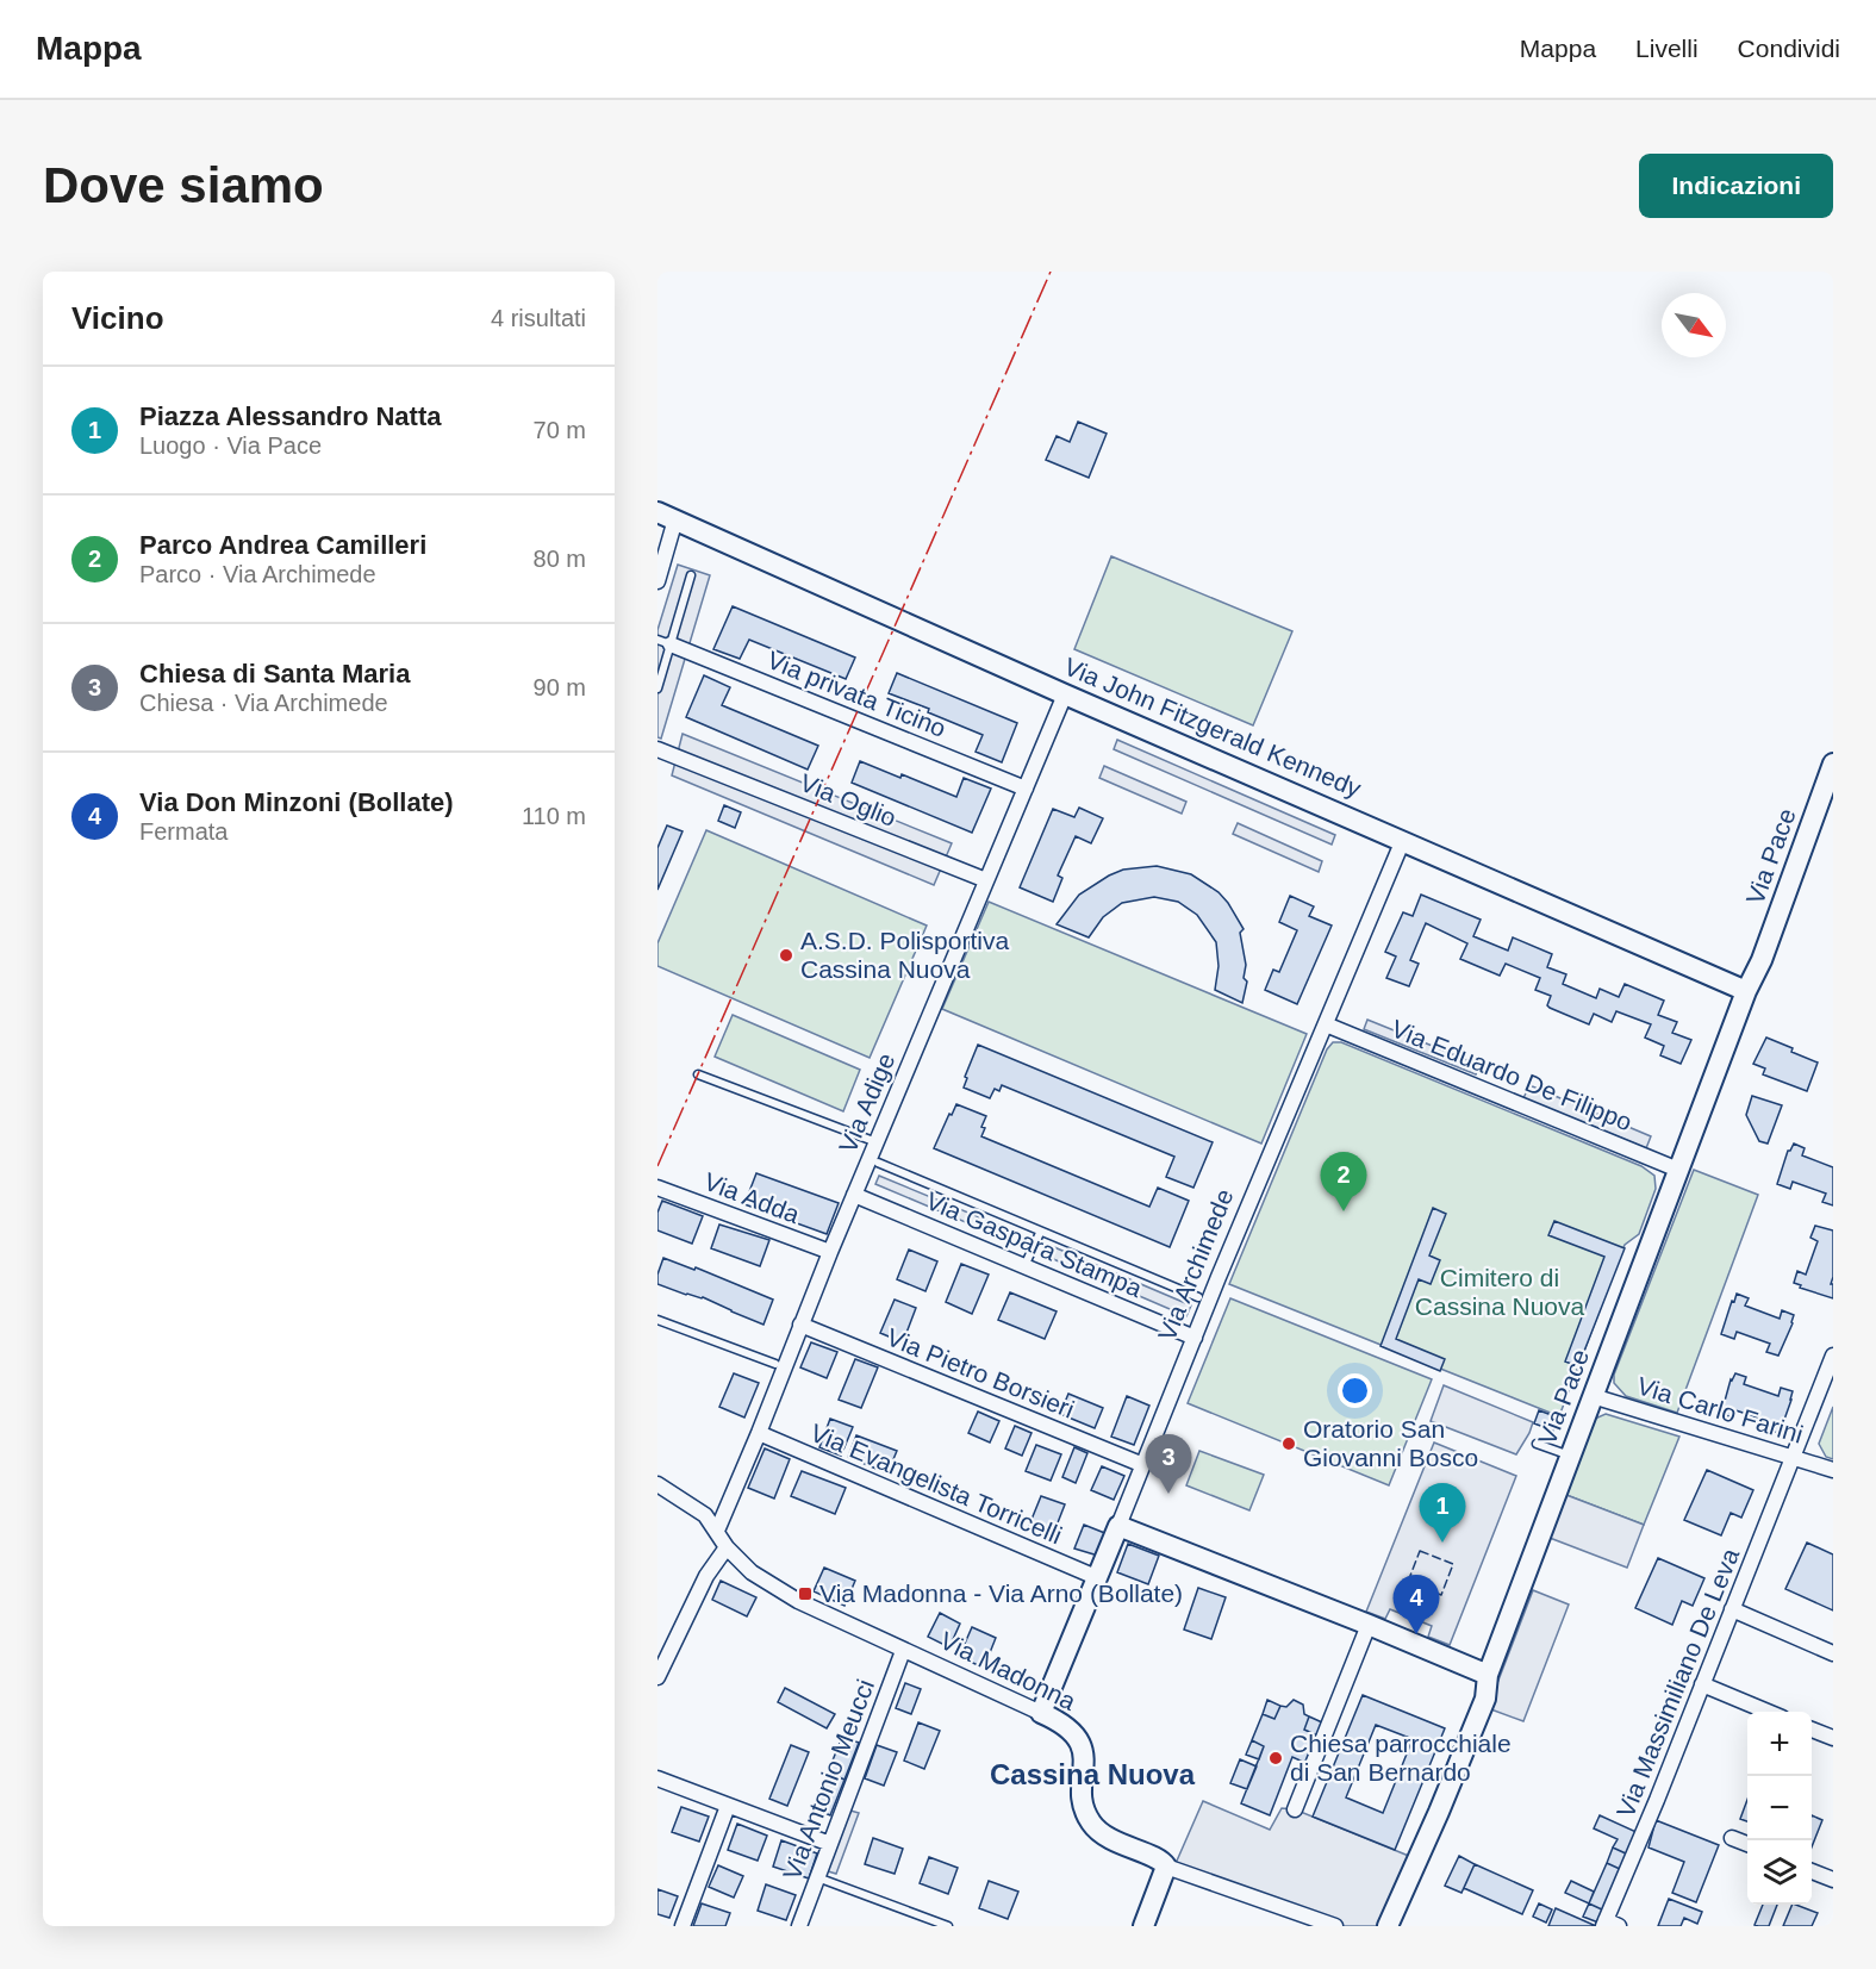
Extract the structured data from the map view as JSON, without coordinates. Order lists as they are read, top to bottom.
{
  "streets": {
    "street": [
      "Via privata Ticino",
      "Via John Fitzgerald Kennedy",
      "Via Oglio",
      "Via Pace",
      "Via Eduardo De Filippo",
      "Via Adige",
      "Via Adda",
      "Via Gaspara Stampa",
      "Via Archimede",
      "Via Pietro Borsieri",
      "Via Carlo Farini",
      "Via Evangelista Torricelli",
      "Via Madonna",
      "Via Massimiliano De Leva",
      "Via Antonio Meucci"
    ]
  },
  "crossings": [
    ["Via privata Ticino", "Via Adige"],
    ["Via John Fitzgerald Kennedy", "Via Pace"],
    ["Via John Fitzgerald Kennedy", "Via Adige"],
    ["Via John Fitzgerald Kennedy", "Via Archimede"],
    ["Via Oglio", "Via Adige"],
    ["Via Pace", "Via Eduardo De Filippo"],
    ["Via Pace", "Via Carlo Farini"],
    ["Via Eduardo De Filippo", "Via Archimede"],
    ["Via Adige", "Via Adda"],
    ["Via Adige", "Via Gaspara Stampa"],
    ["Via Adige", "Via Pietro Borsieri"],
    ["Via Adige", "Via Evangelista Torricelli"],
    ["Via Adige", "Via Madonna"],
    ["Via Gaspara Stampa", "Via Archimede"],
    ["Via Archimede", "Via Pietro Borsieri"],
    ["Via Archimede", "Via Evangelista Torricelli"],
    ["Via Archimede", "Via Madonna"],
    ["Via Carlo Farini", "Via Massimiliano De Leva"],
    ["Via Madonna", "Via Antonio Meucci"]
  ],
  "districts": ["Cassina Nuova"],
  "parks": ["Cimitero di Cassina Nuova"],
  "places": {
    "other": ["A.S.D. Polisportiva Cassina Nuova", "Oratorio San Giovanni Bosco", "Chiesa parrocchiale di San Bernardo"],
    "transit": ["Via Madonna - Via Arno (Bollate)"]
  },
  "north": "bottom right",
  "page": {
    "header": "Mappa",
    "nav": ["Mappa", "Livelli", "Condividi"],
    "buttons": "Indicazioni",
    "title": "Dove siamo",
    "heading": ["Vicino", "4 risultati"],
    "list": [
      {
        "mark": "1",
        "name": "Piazza Alessandro Natta",
        "note": "Luogo · Via Pace",
        "value": "70 m"
      },
      {
        "mark": "2",
        "name": "Parco Andrea Camilleri",
        "note": "Parco · Via Archimede",
        "value": "80 m"
      },
      {
        "mark": "3",
        "name": "Chiesa di Santa Maria",
        "note": "Chiesa · Via Archimede",
        "value": "90 m"
      },
      {
        "mark": "4",
        "name": "Via Don Minzoni (Bollate)",
        "note": "Fermata",
        "value": "110 m"
      }
    ],
    "pins": [
      "2",
      "3",
      "1",
      "4"
    ],
    "map_buttons": ["+", "−"]
  }
}
